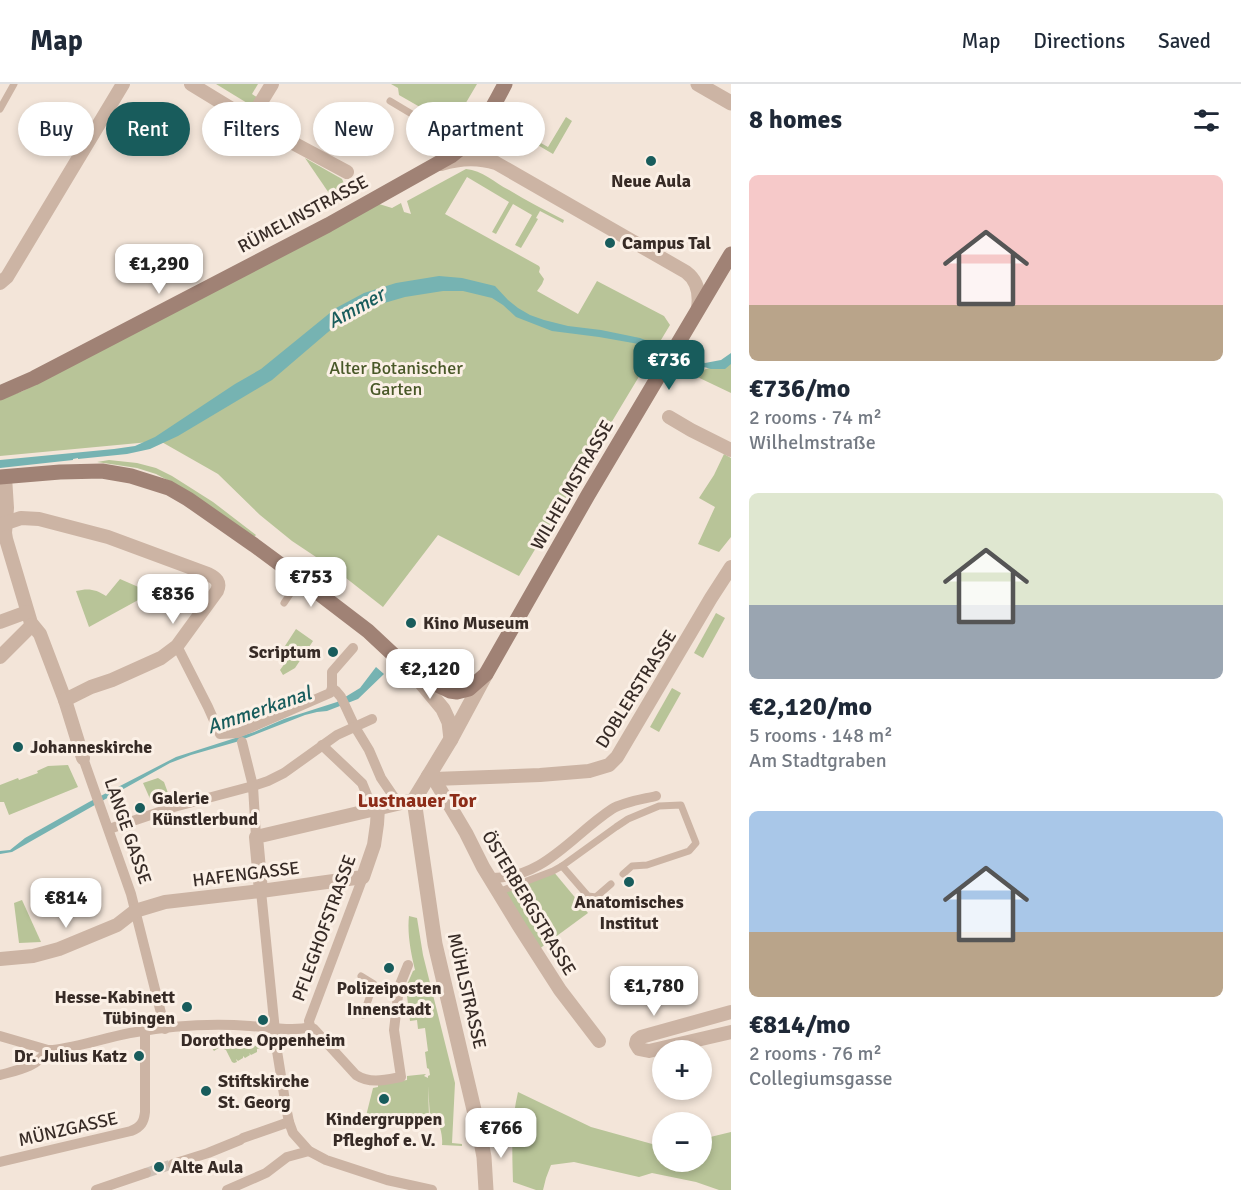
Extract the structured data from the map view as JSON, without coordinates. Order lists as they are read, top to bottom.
{
  "streets": {
    "main road": ["RÜMELINSTRASSE", "WILHELMSTRASSE"],
    "street": [
      "DOBLERSTRASSE",
      "LANGE GASSE",
      "HAFENGASSE",
      "ÖSTERBERGSTRASSE",
      "PFLEGHOFSTRASSE",
      "MÜHLSTRASSE",
      "MÜNZGASSE"
    ]
  },
  "crossings": [
    ["WILHELMSTRASSE", "DOBLERSTRASSE"],
    ["WILHELMSTRASSE", "ÖSTERBERGSTRASSE"],
    ["WILHELMSTRASSE", "MÜHLSTRASSE"],
    ["DOBLERSTRASSE", "ÖSTERBERGSTRASSE"],
    ["LANGE GASSE", "HAFENGASSE"],
    ["LANGE GASSE", "PFLEGHOFSTRASSE"],
    ["HAFENGASSE", "PFLEGHOFSTRASSE"],
    ["PFLEGHOFSTRASSE", "MÜNZGASSE"]
  ],
  "districts": ["Lustnauer Tor"],
  "water": ["Ammer", "Ammerkanal"],
  "parks": ["Alter Botanischer Garten"],
  "places": [
    "Neue Aula",
    "Campus Tal",
    "Kino Museum",
    "Scriptum",
    "Johanneskirche",
    "Galerie Künstlerbund",
    "Anatomisches Institut",
    "Polizeiposten Innenstadt",
    "Hesse-Kabinett Tübingen",
    "Dorothee Oppenheim",
    "Dr. Julius Katz",
    "Stiftskirche St. Georg",
    "Kindergruppen Pfleghof e. V.",
    "Alte Aula"
  ],
  "page": {
    "header": "Map",
    "nav": ["Map", "Directions", "Saved"],
    "heading": "8 homes",
    "chip": [
      "Buy",
      "Rent",
      "Filters",
      "New",
      "Apartment"
    ],
    "list": [
      {
        "name": "€736/mo",
        "note": "2 rooms · 74 m² · Wilhelmstraße"
      },
      {
        "name": "€2,120/mo",
        "note": "5 rooms · 148 m² · Am Stadtgraben"
      },
      {
        "name": "€814/mo",
        "note": "2 rooms · 76 m² · Collegiumsgasse"
      }
    ],
    "price": [
      "€1,290",
      "€736",
      "€753",
      "€836",
      "€2,120",
      "€814",
      "€1,780",
      "€766"
    ],
    "map_buttons": ["+", "−"]
  }
}
